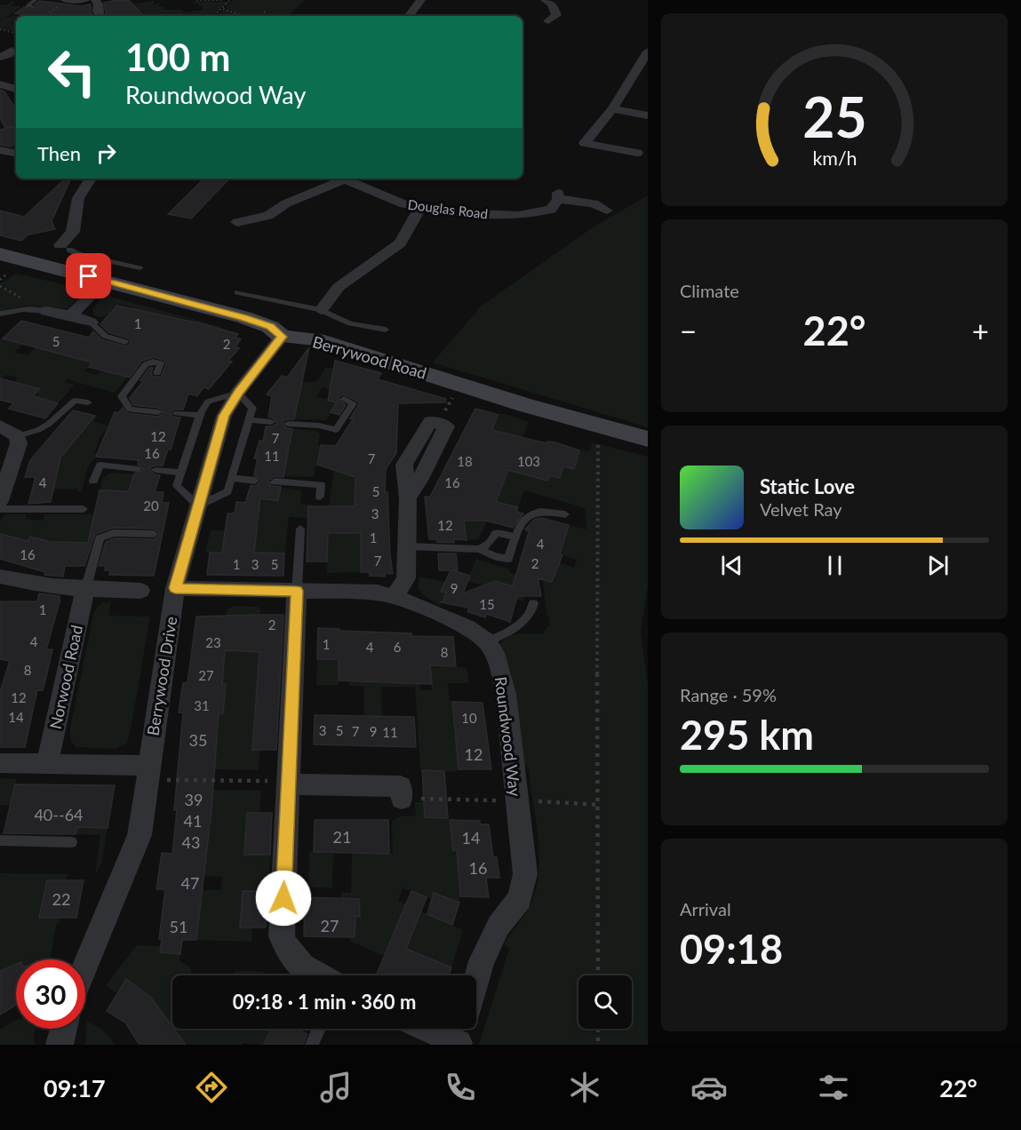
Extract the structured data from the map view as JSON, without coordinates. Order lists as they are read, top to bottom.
{
  "streets": {
    "street": [
      "Douglas Road",
      "Berrywood Road",
      "Berrywood Drive",
      "Norwood Road",
      "Roundwood Way"
    ]
  },
  "crossings": [
    ["Berrywood Road", "Berrywood Drive"]
  ],
  "house_numbers": [
    "1",
    "5",
    "2",
    "12",
    "7",
    "16",
    "11",
    "7",
    "18",
    "103",
    "4",
    "16",
    "5",
    "20",
    "3",
    "12",
    "1",
    "4",
    "16",
    "7",
    "2",
    "1",
    "3",
    "5",
    "9",
    "15",
    "1",
    "2",
    "4",
    "23",
    "1",
    "4",
    "6",
    "8",
    "8",
    "27",
    "12",
    "31",
    "14",
    "10",
    "3",
    "5",
    "7",
    "9",
    "11",
    "35",
    "12",
    "39",
    "40--64",
    "41",
    "21",
    "14",
    "43",
    "16",
    "47",
    "22",
    "27",
    "51"
  ],
  "page": {
    "turn": ["100 m", "Roundwood Way"],
    "then": "Then",
    "tile": [
      "Climate",
      ["Range · 59%", "295 km"],
      ["Arrival", "09:18"]
    ],
    "heat": ["−", "22°", "+"],
    "song": ["Static Love", "Velvet Ray"],
    "limit": "30",
    "trip": "09:18 · 1 min · 360 m",
    "tabs": ["09:17", "22°"],
    "gauge": ["25", "km/h"]
  }
}
